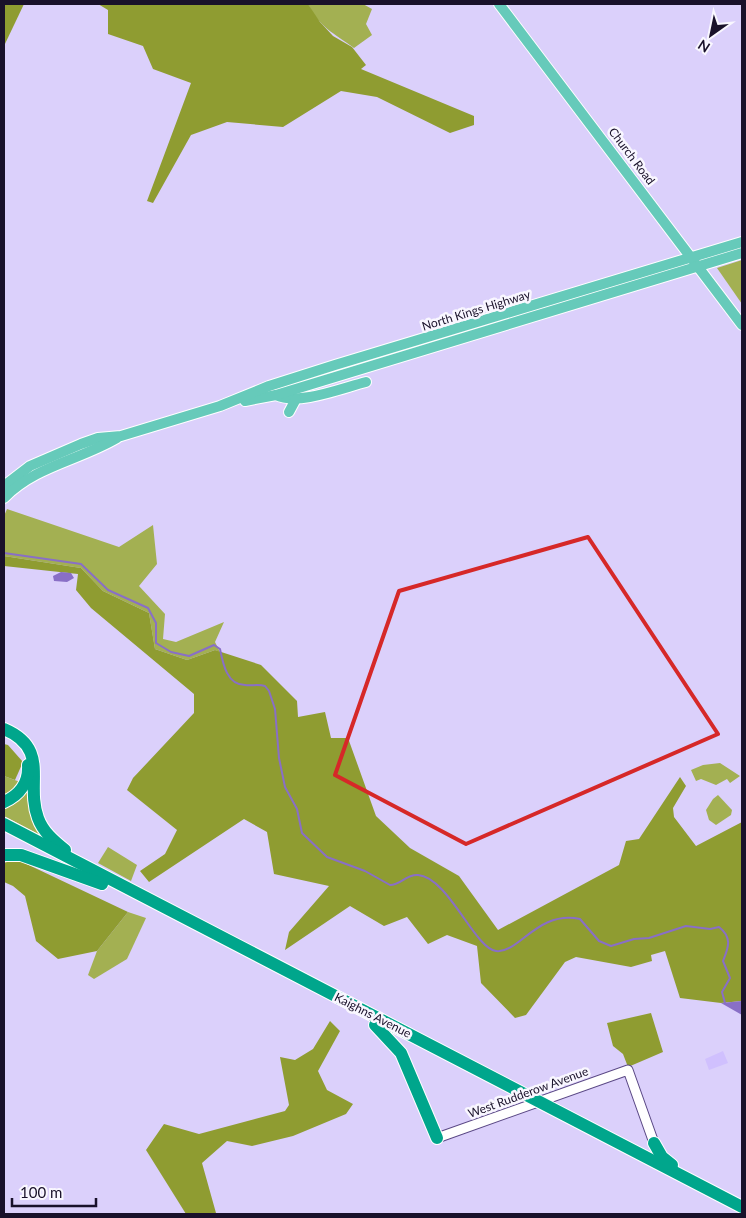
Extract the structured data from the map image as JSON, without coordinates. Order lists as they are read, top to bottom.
{
  "streets": {
    "highway": ["Kaighns Avenue"],
    "main road": ["Church Road", "North Kings Highway"],
    "street": ["West Rudderow Avenue"]
  },
  "crossings": [
    ["Church Road", "North Kings Highway"],
    ["Kaighns Avenue", "West Rudderow Avenue"]
  ],
  "scale_bar": "100 m",
  "north": "bottom left"
}
